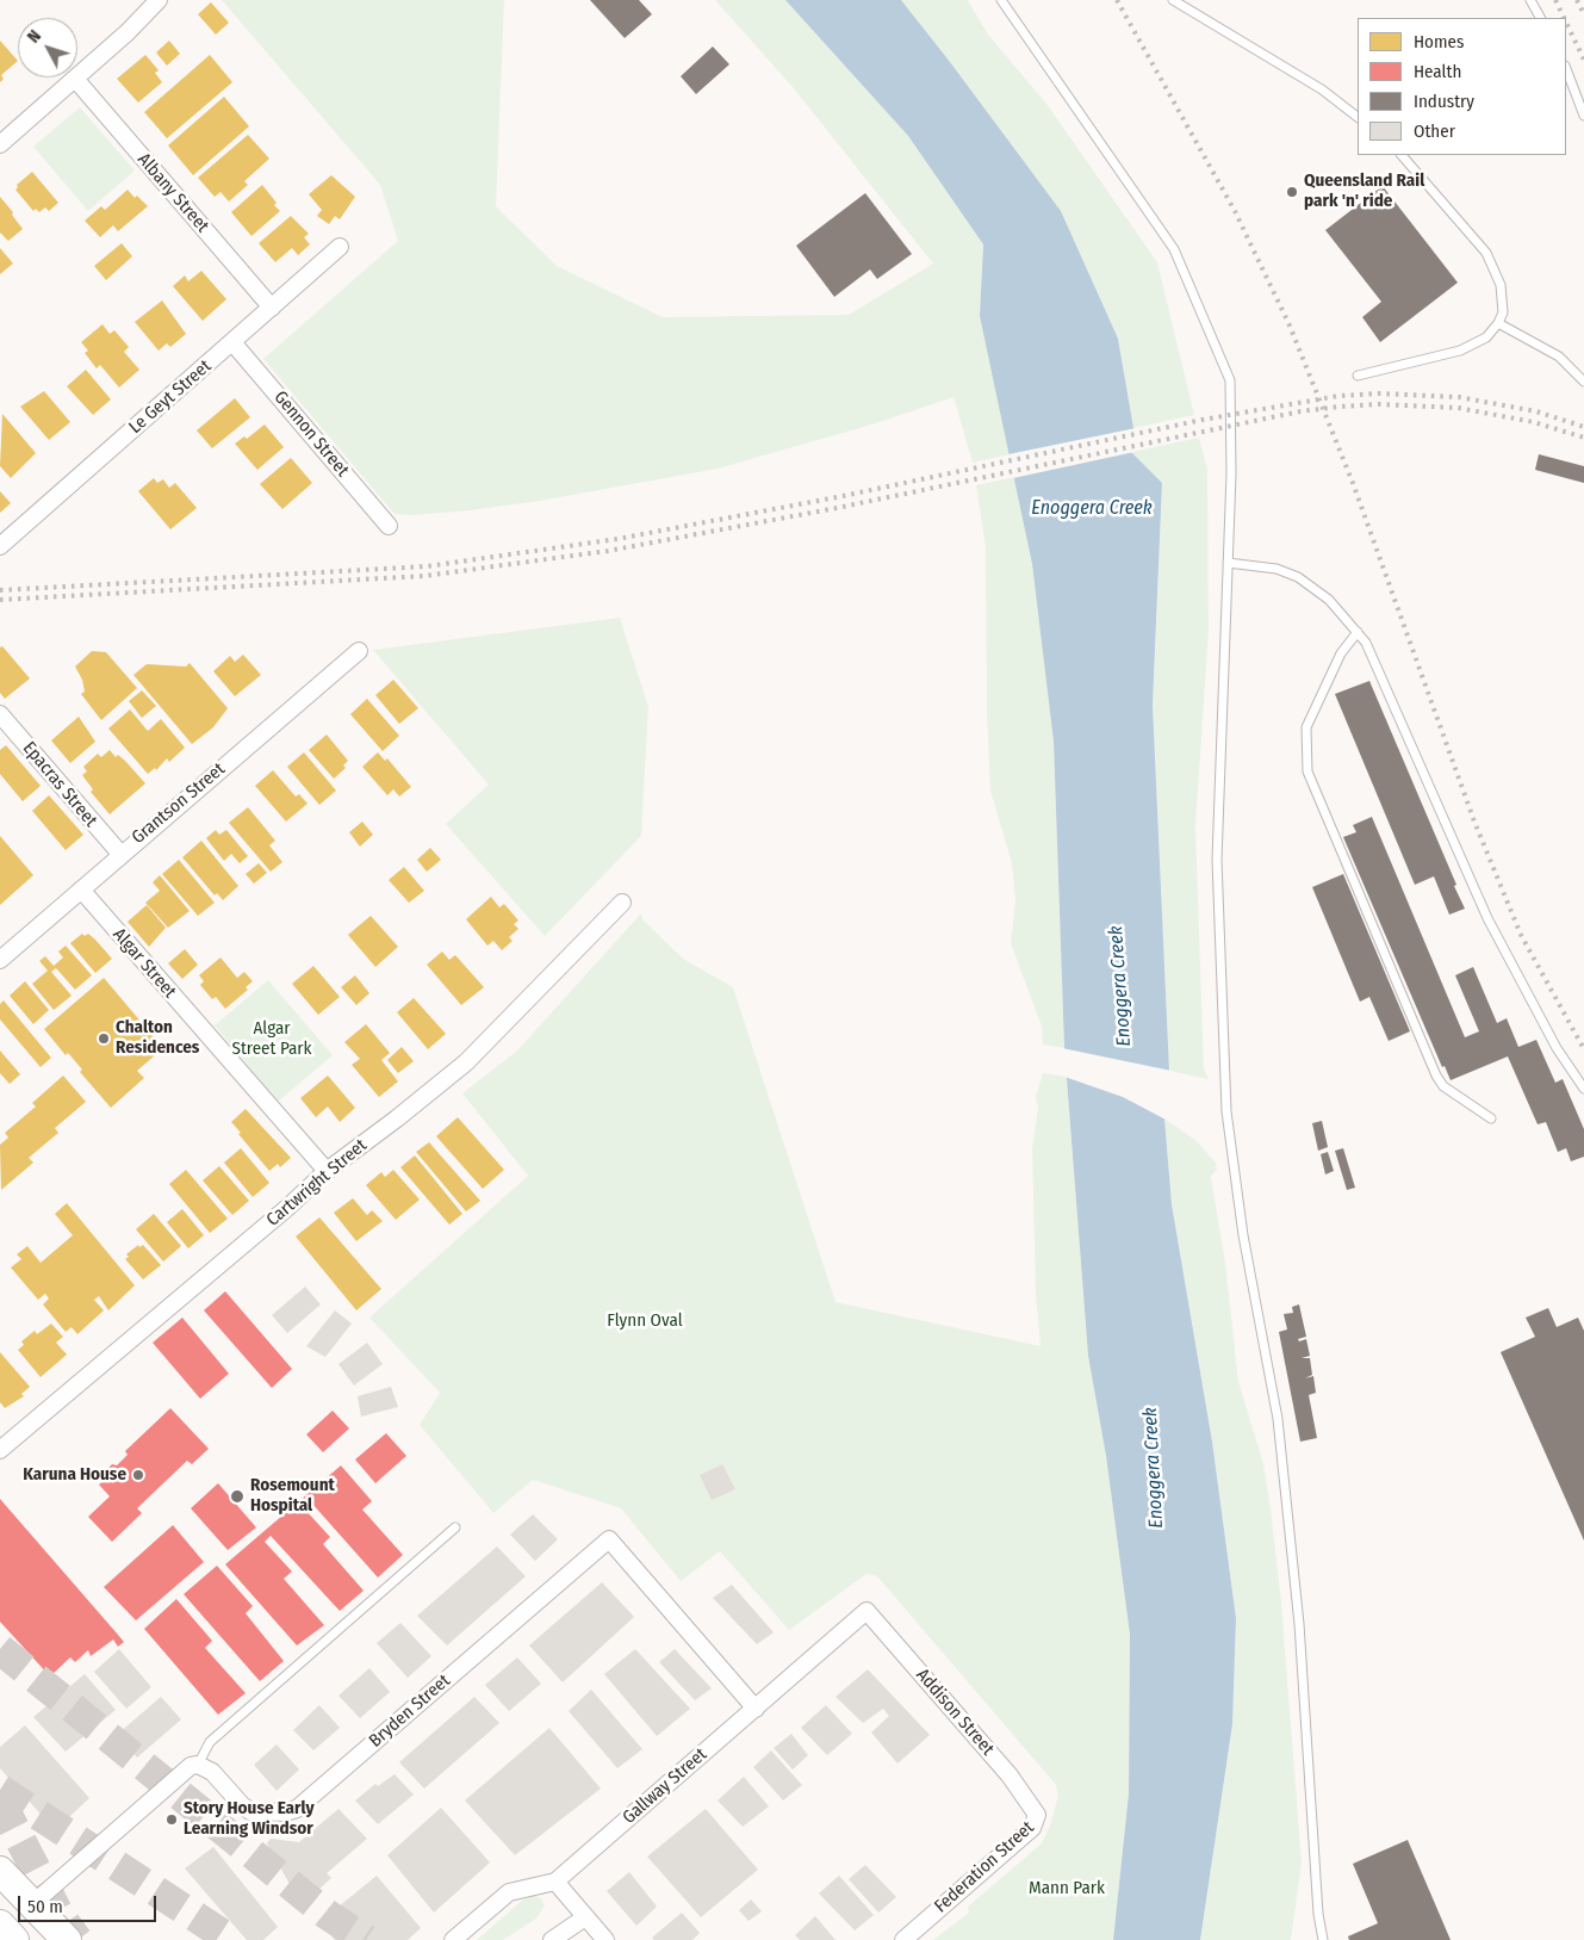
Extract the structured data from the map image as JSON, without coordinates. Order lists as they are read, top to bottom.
{
  "streets": {
    "street": [
      "Albany Street",
      "Le Geyt Street",
      "Gennon Street",
      "Epacras Street",
      "Grantson Street",
      "Algar Street",
      "Cartwright Street",
      "Bryden Street",
      "Addison Street",
      "Gallway Street",
      "Federation Street"
    ]
  },
  "crossings": [
    ["Albany Street", "Le Geyt Street"],
    ["Le Geyt Street", "Gennon Street"],
    ["Epacras Street", "Grantson Street"],
    ["Grantson Street", "Algar Street"],
    ["Algar Street", "Cartwright Street"],
    ["Bryden Street", "Gallway Street"],
    ["Addison Street", "Gallway Street"],
    ["Addison Street", "Federation Street"]
  ],
  "water": ["Enoggera Creek"],
  "parks": ["Algar Street Park", "Flynn Oval", "Mann Park"],
  "places": [
    "Queensland Rail park 'n' ride",
    "Chalton Residences",
    "Karuna House",
    "Rosemount Hospital",
    "Story House Early Learning Windsor"
  ],
  "legend": [
    "Homes",
    "Health",
    "Industry",
    "Other"
  ],
  "scale_bar": "50 m",
  "north": "top left"
}
